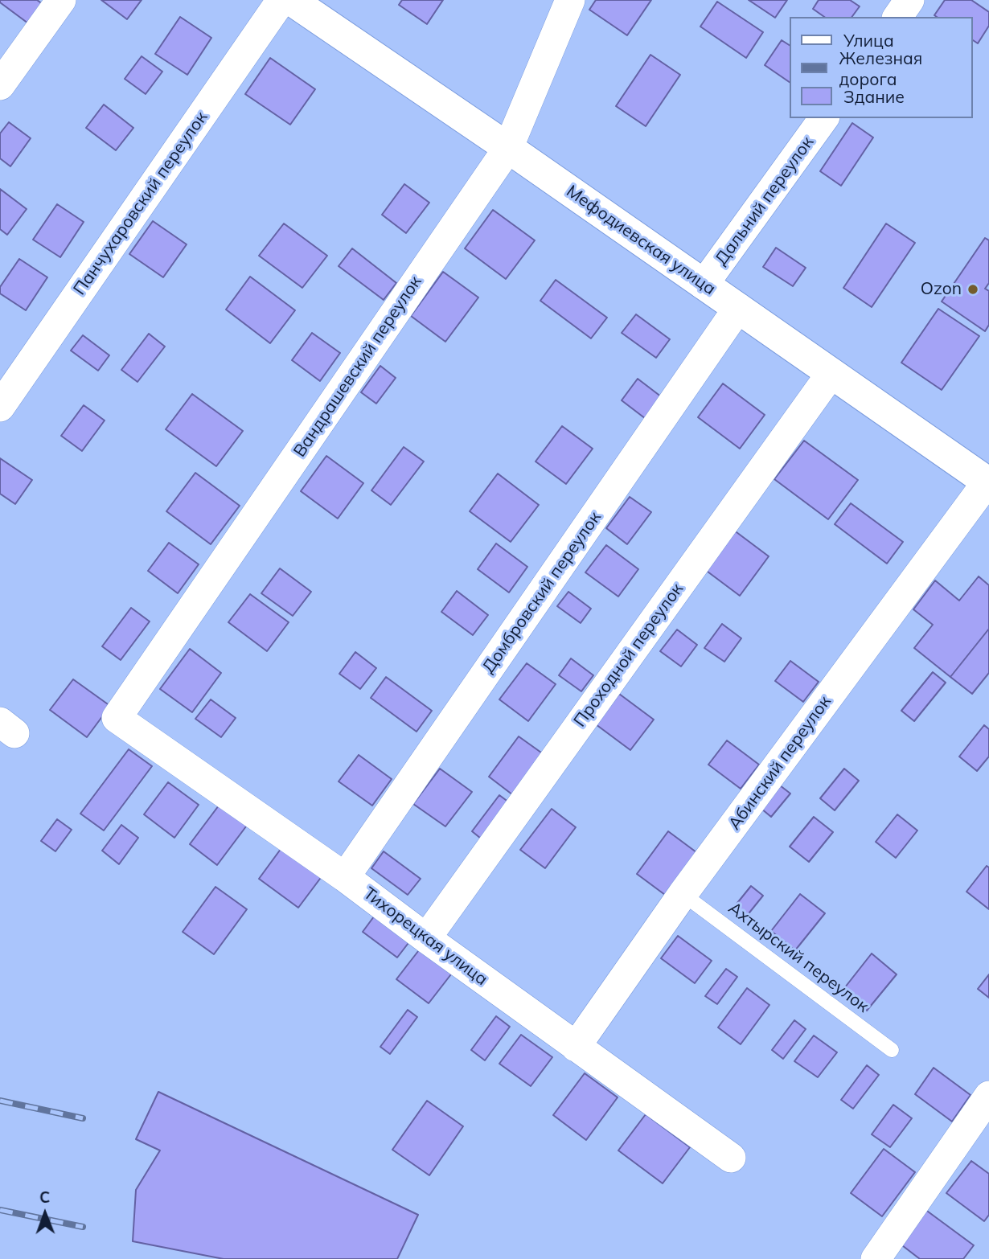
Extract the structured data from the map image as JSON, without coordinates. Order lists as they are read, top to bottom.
{
  "streets": {
    "main road": ["Мефодиевская улица"],
    "street": [
      "Дальний переулок",
      "Панчухаровский переулок",
      "Вандрашевский переулок",
      "Домбровский переулок",
      "Проходной переулок",
      "Абинский переулок",
      "Тихорецкая улица"
    ],
    "lane": ["Ахтырский переулок"]
  },
  "crossings": [
    ["Дальний переулок", "Мефодиевская улица"],
    ["Мефодиевская улица", "Вандрашевский переулок"],
    ["Мефодиевская улица", "Домбровский переулок"],
    ["Мефодиевская улица", "Проходной переулок"],
    ["Мефодиевская улица", "Абинский переулок"],
    ["Вандрашевский переулок", "Тихорецкая улица"],
    ["Домбровский переулок", "Тихорецкая улица"],
    ["Проходной переулок", "Тихорецкая улица"],
    ["Абинский переулок", "Тихорецкая улица"],
    ["Абинский переулок", "Ахтырский переулок"]
  ],
  "places": ["Ozon"],
  "legend": ["Улица", "Железная дорога", "Здание"],
  "north": "top"
}
